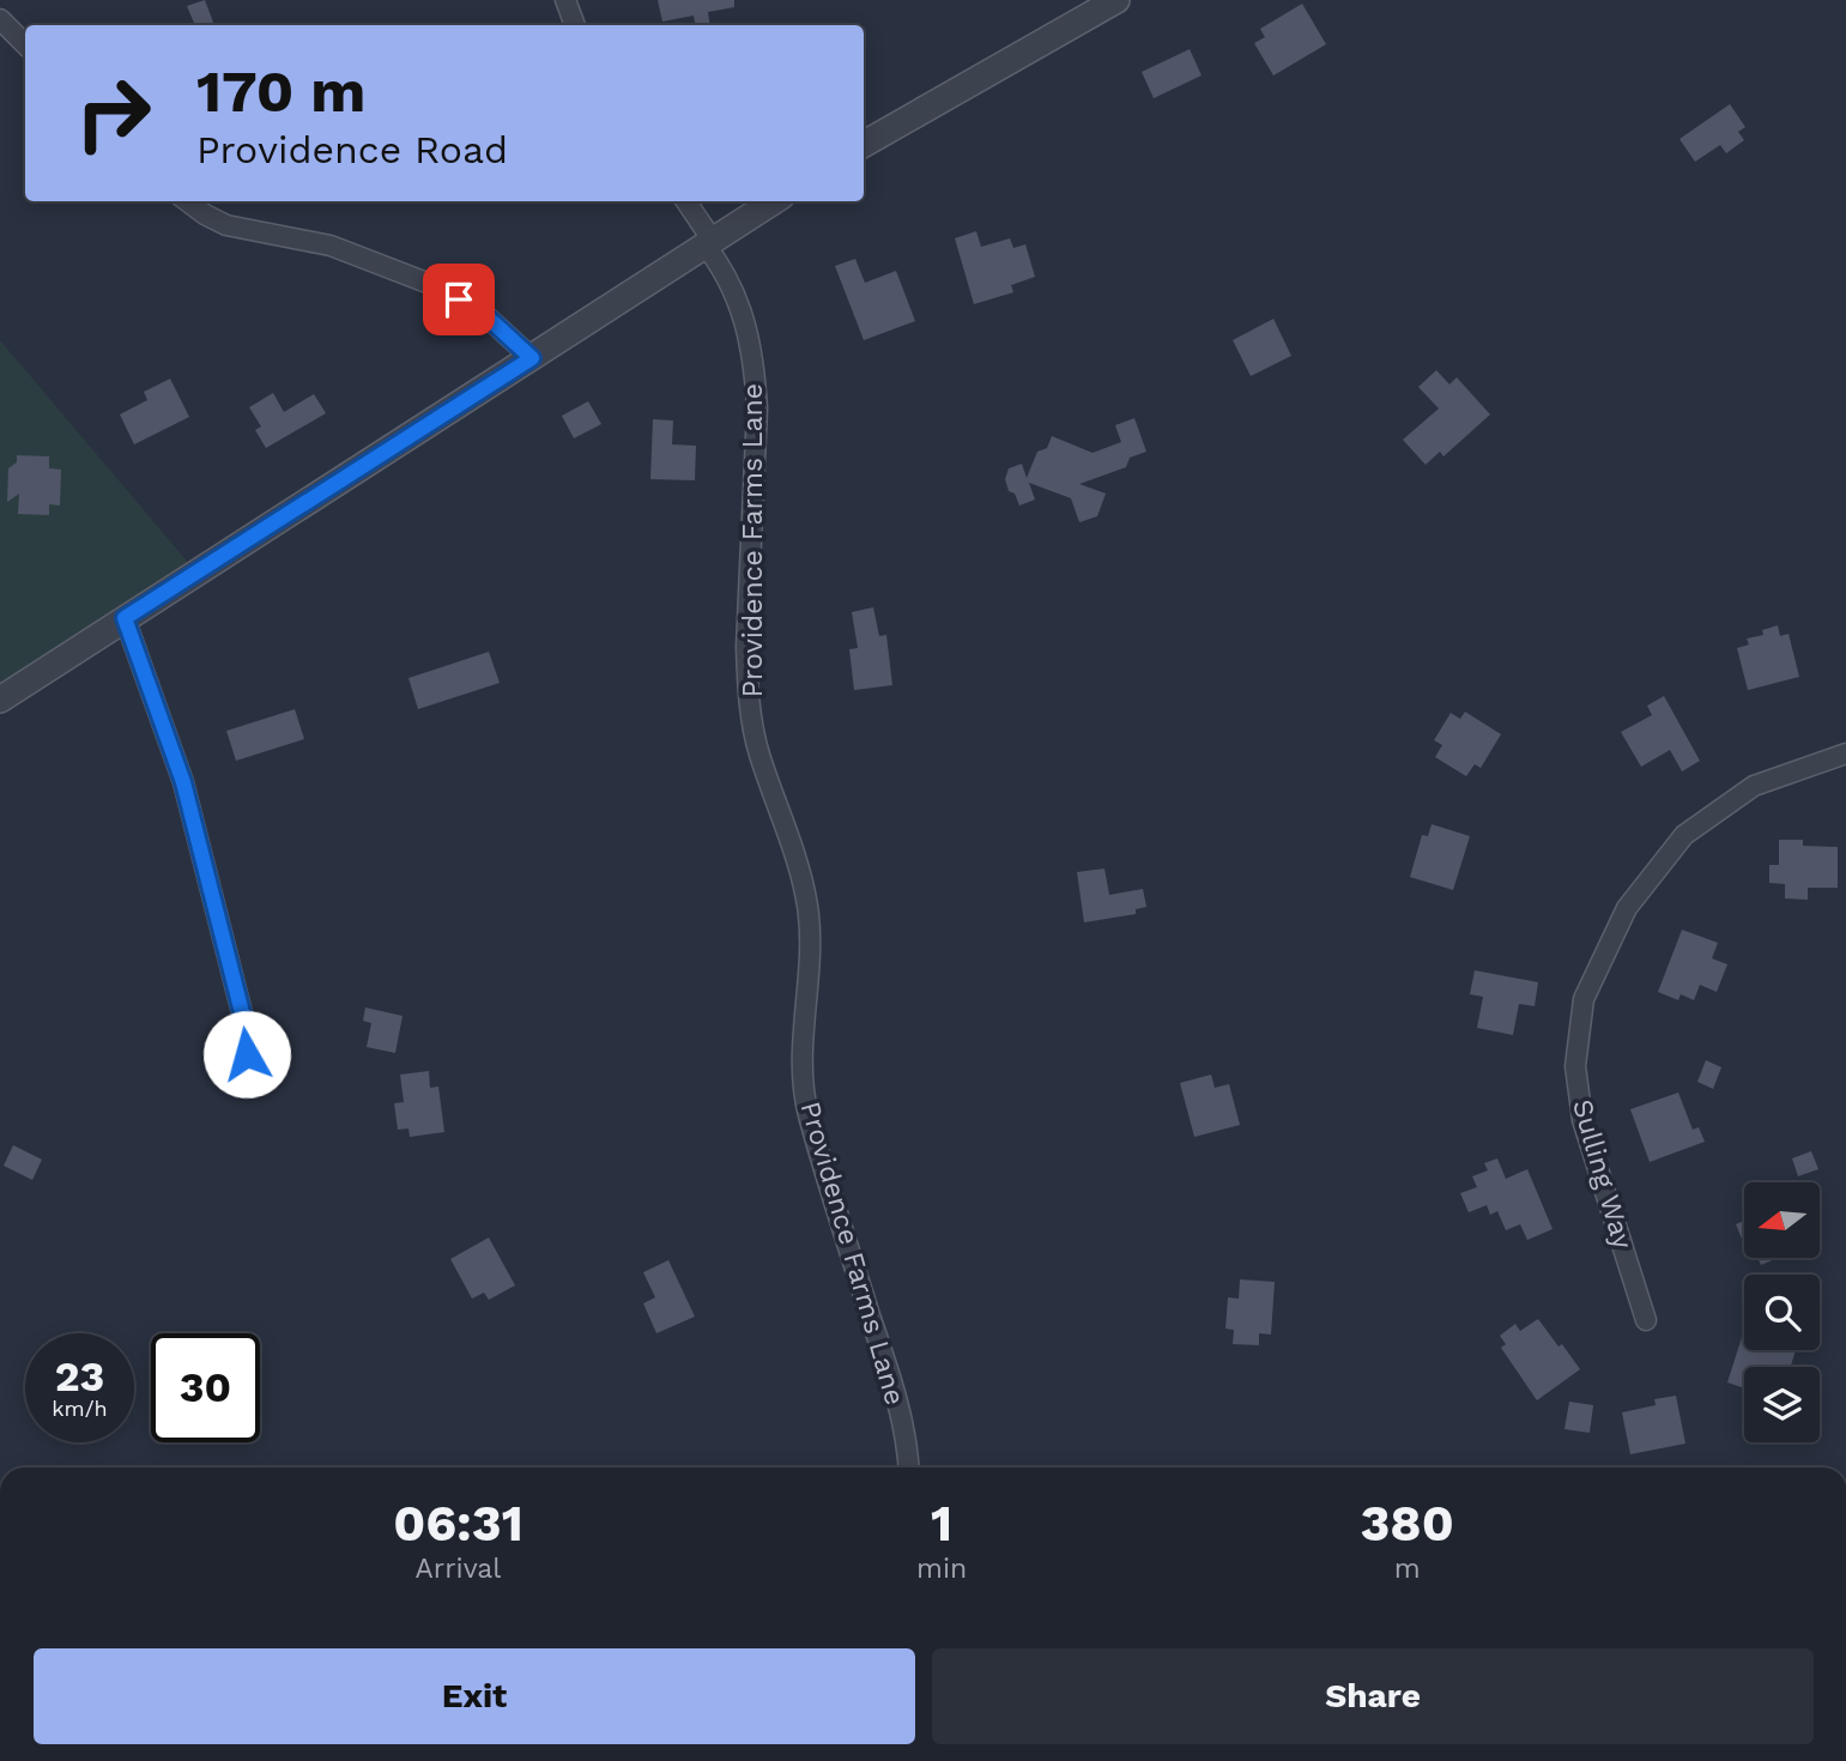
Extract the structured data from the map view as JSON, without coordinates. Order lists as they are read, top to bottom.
{
  "streets": {
    "street": ["Providence Farms Lane", "Sulling Way"]
  },
  "north": "left",
  "page": {
    "turn": ["170 m", "Providence Road"],
    "speed": "23 km/h",
    "limit": "30",
    "eta": [
      "06:31",
      "Arrival",
      "1",
      "min",
      "380",
      "m"
    ],
    "buttons": ["Exit", "Share"]
  }
}
